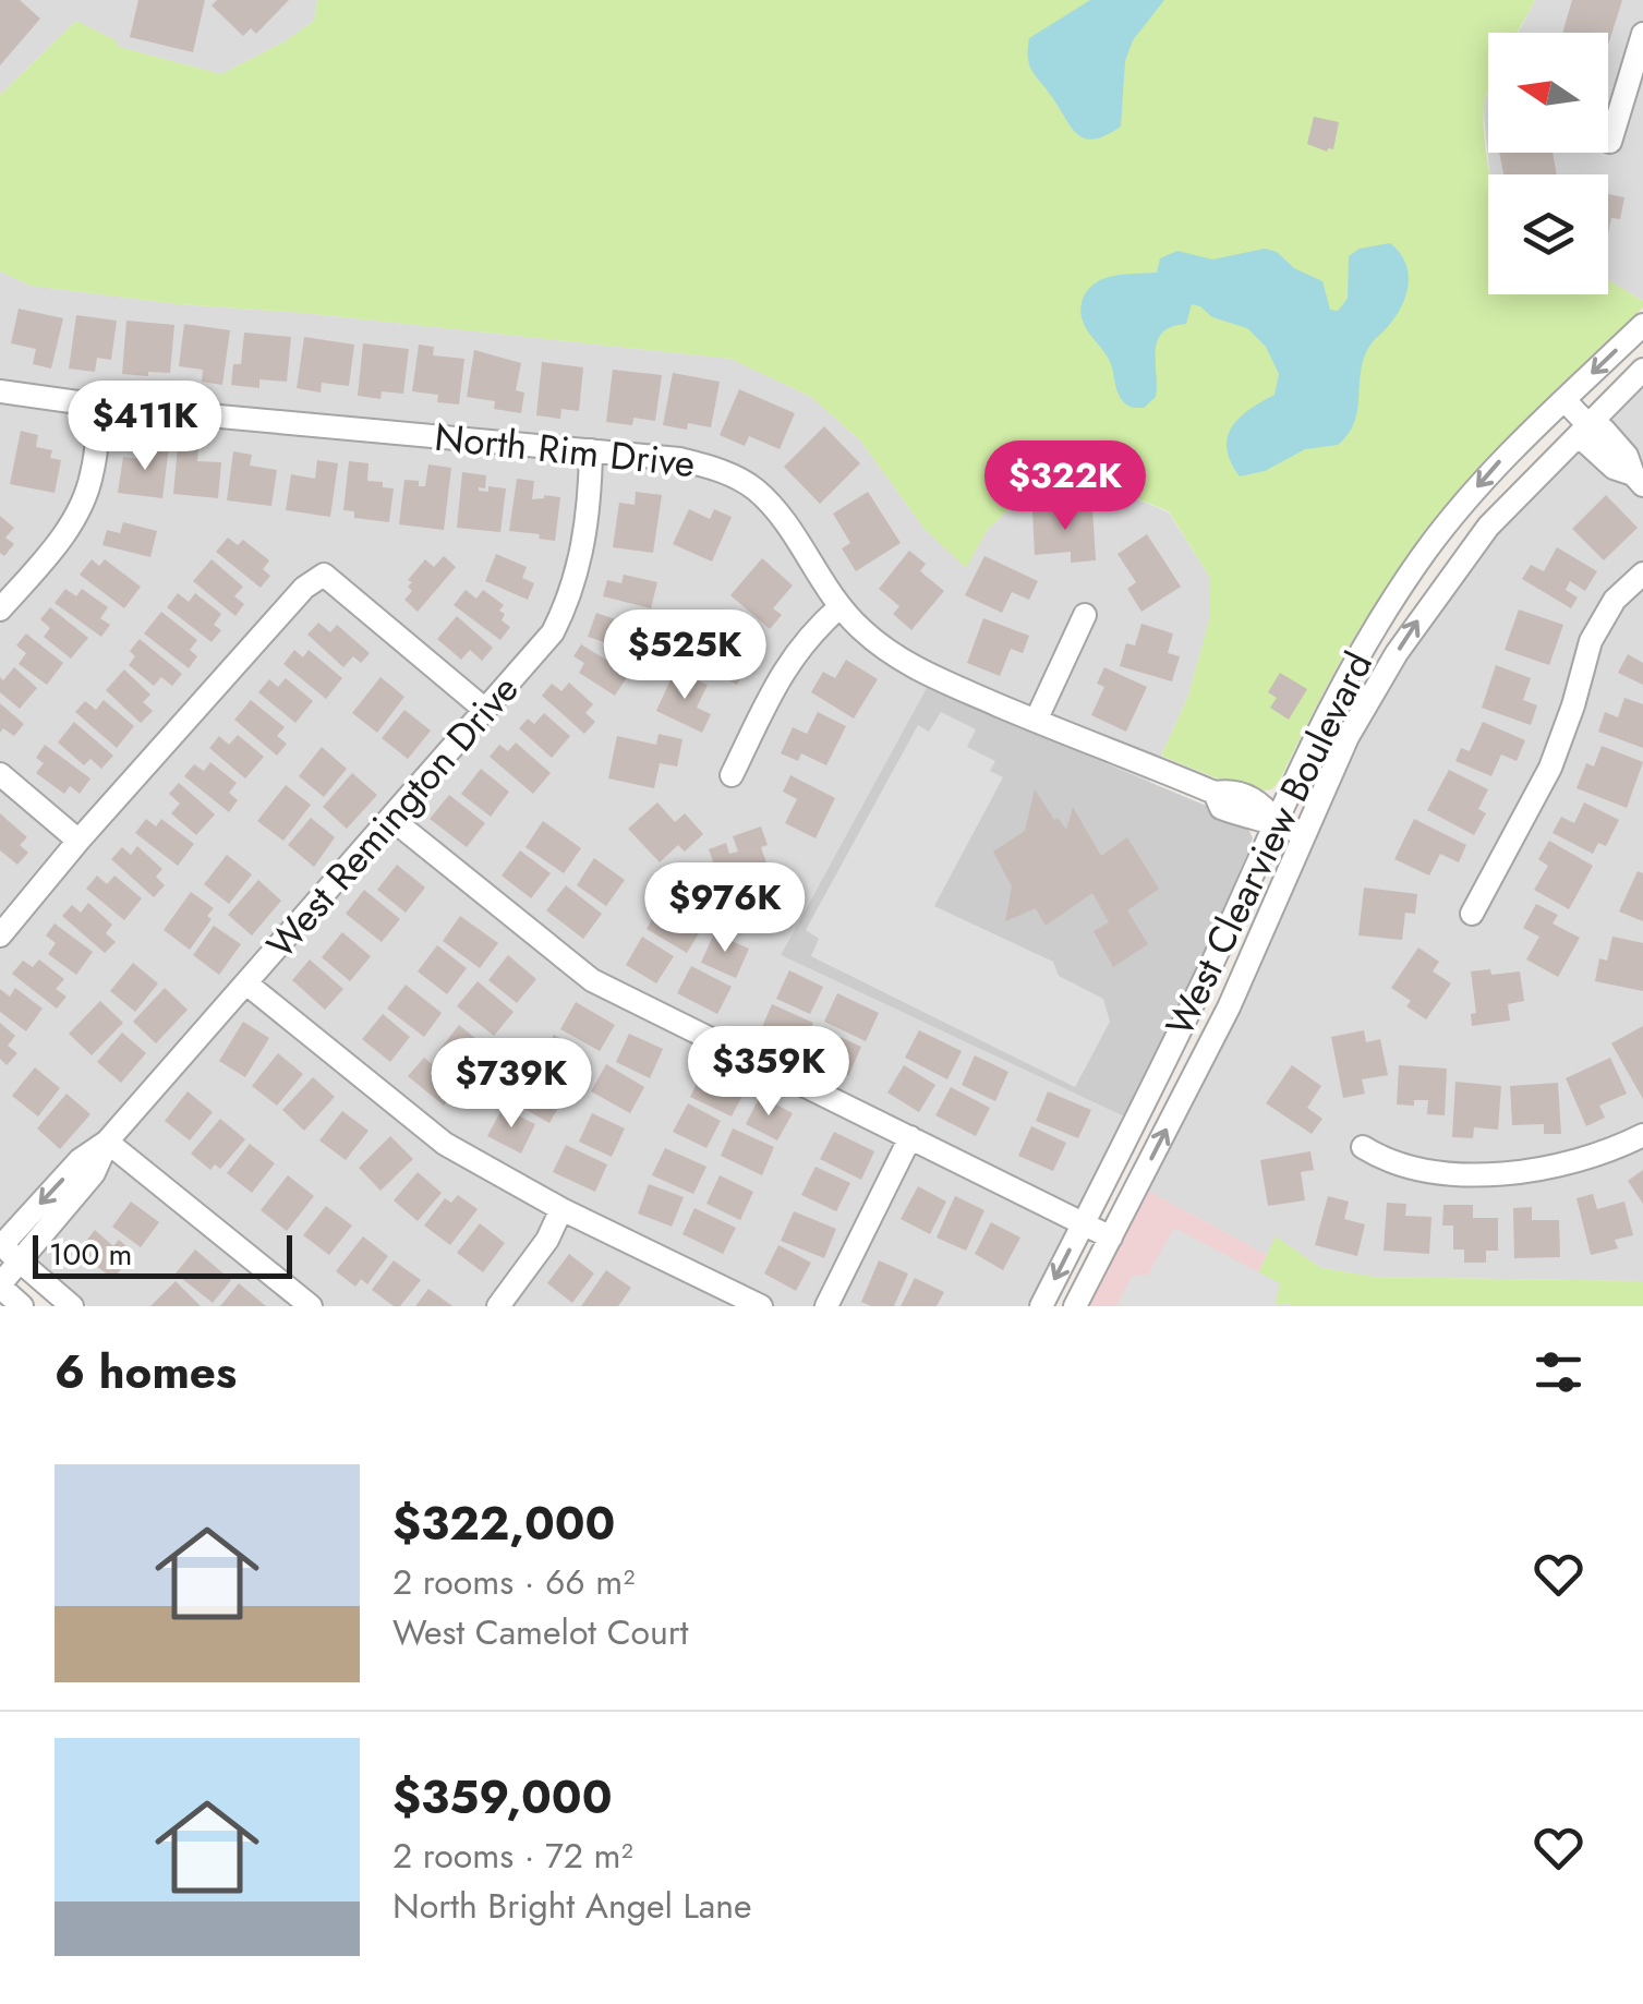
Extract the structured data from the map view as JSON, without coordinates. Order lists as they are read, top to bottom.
{
  "streets": {
    "street": ["North Rim Drive", "West Remington Drive", "West Clearview Boulevard"]
  },
  "crossings": [
    ["North Rim Drive", "West Remington Drive"],
    ["North Rim Drive", "West Clearview Boulevard"]
  ],
  "scale_bar": "100 m",
  "north": "left",
  "page": {
    "price": [
      "$411K",
      "$322K",
      "$525K",
      "$976K",
      "$359K",
      "$739K"
    ],
    "scale": "100 m",
    "heading": "6 homes",
    "list": [
      {
        "name": "$322,000",
        "note": "2 rooms · 66 m² · West Camelot Court"
      },
      {
        "name": "$359,000",
        "note": "2 rooms · 72 m² · North Bright Angel Lane"
      }
    ]
  }
}
